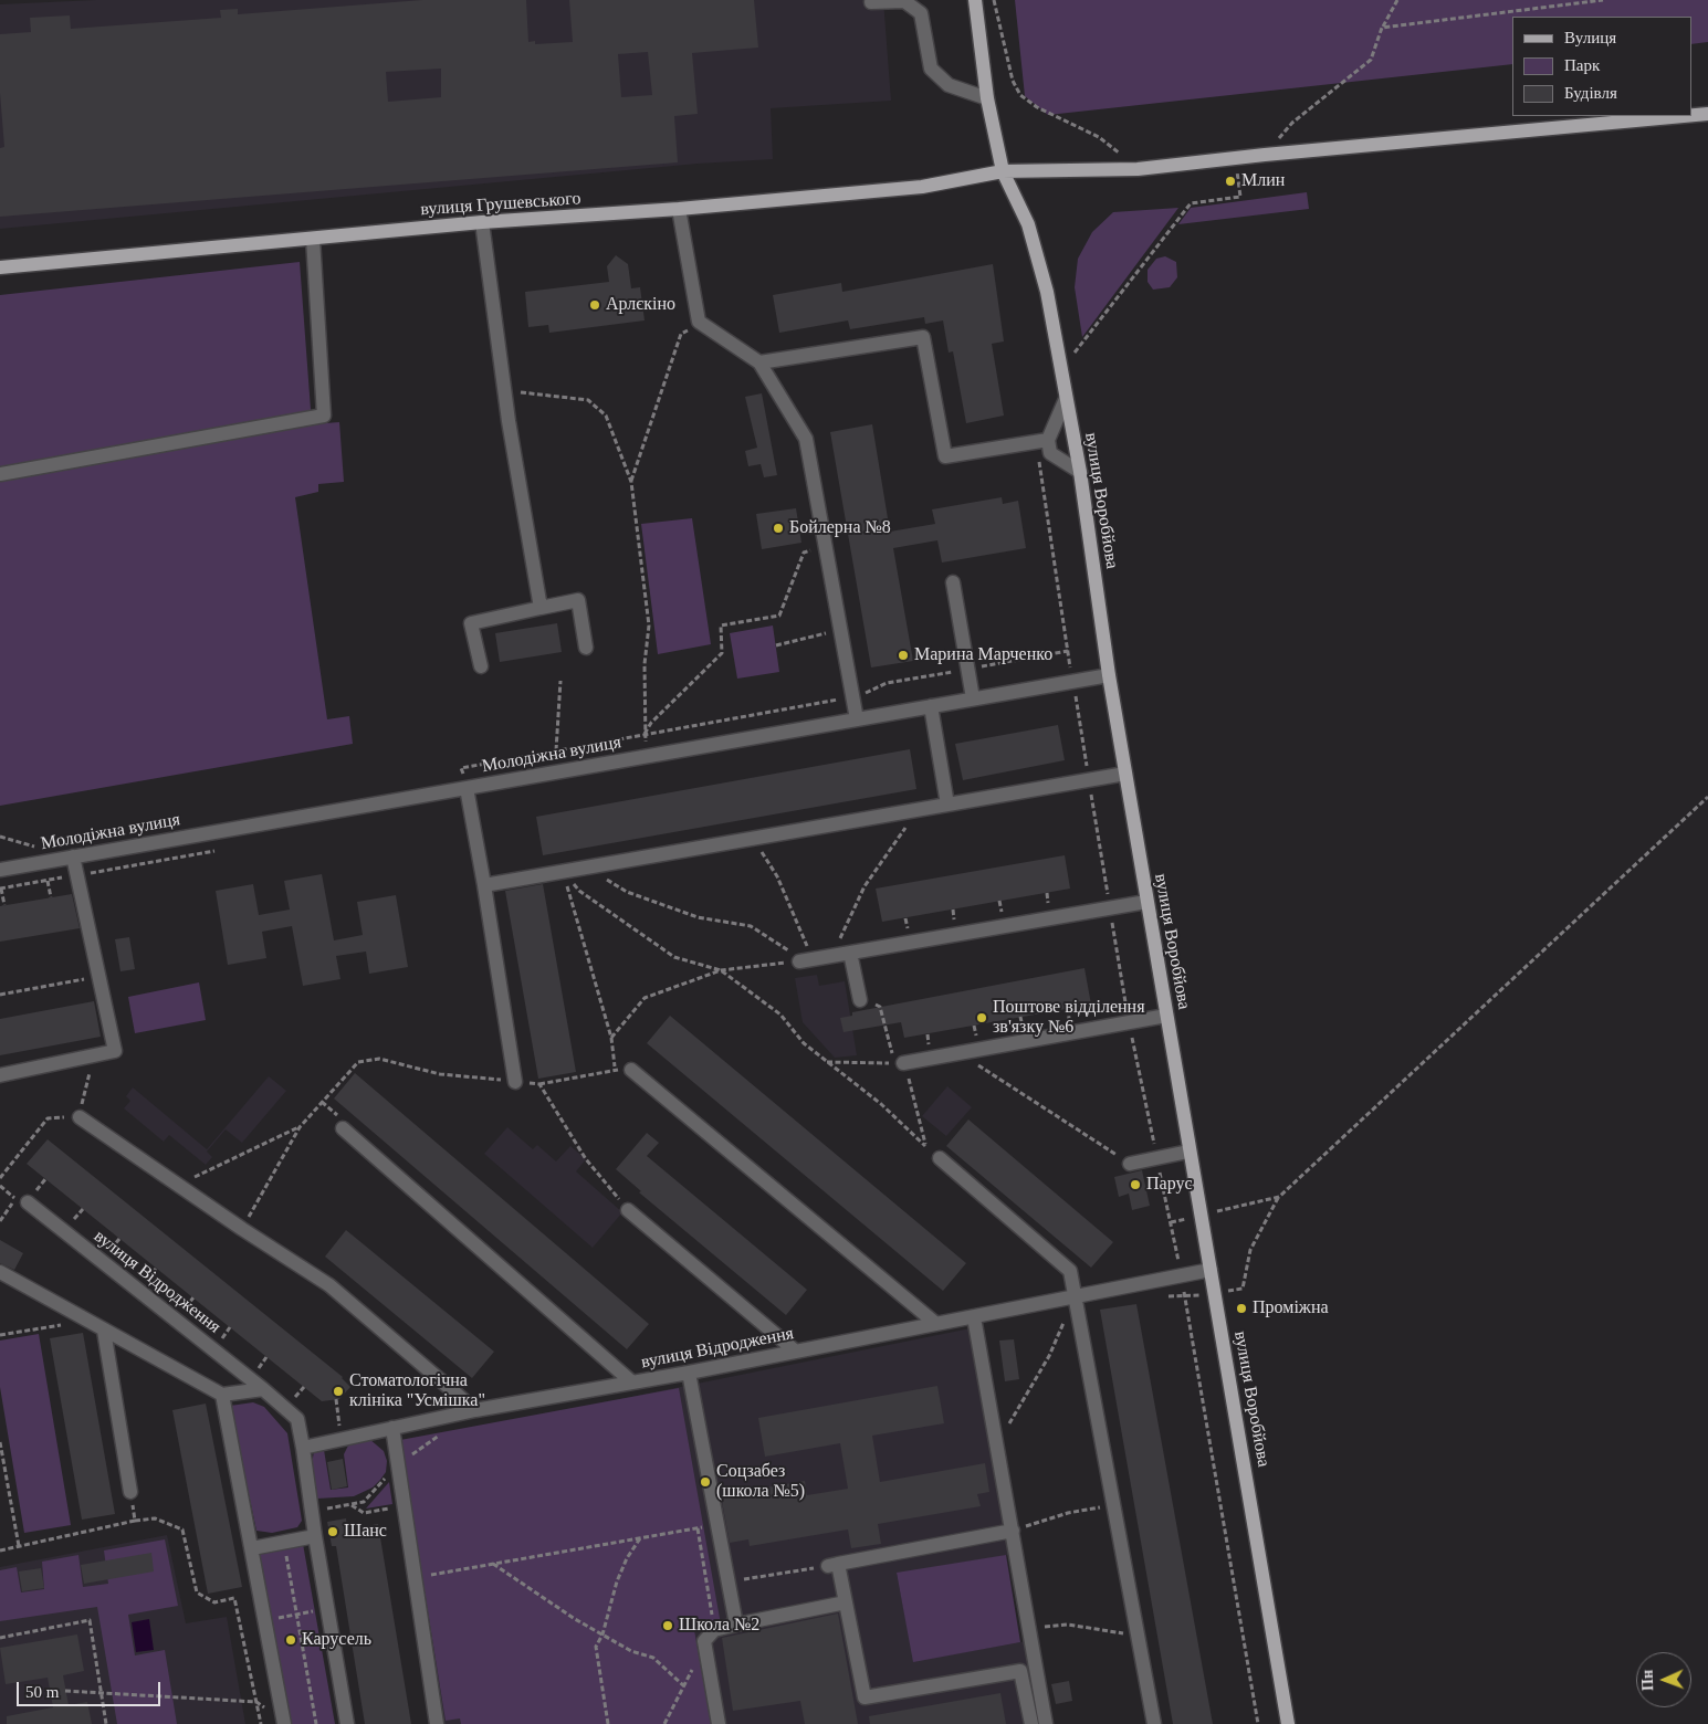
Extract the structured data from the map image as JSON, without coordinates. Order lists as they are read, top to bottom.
{
  "streets": {
    "main road": ["вулиця Грушевського", "вулиця Воробйова"],
    "street": ["Молодіжна вулиця", "вулиця Відродження"]
  },
  "crossings": [
    ["вулиця Грушевського", "вулиця Воробйова"],
    ["вулиця Воробйова", "Молодіжна вулиця"],
    ["вулиця Воробйова", "вулиця Відродження"]
  ],
  "places": [
    "Млин",
    "Арлєкіно",
    "Бойлерна №8",
    "Марина Марченко",
    "Поштове відділення зв'язку №6",
    "Парус",
    "Проміжна",
    "Стоматологічна клініка \"Усмішка\"",
    "Соцзабез (школа №5)",
    "Шанс",
    "Школа №2",
    "Карусель"
  ],
  "legend": ["Вулиця", "Парк", "Будівля"],
  "scale_bar": "50 m",
  "north": "left"
}
